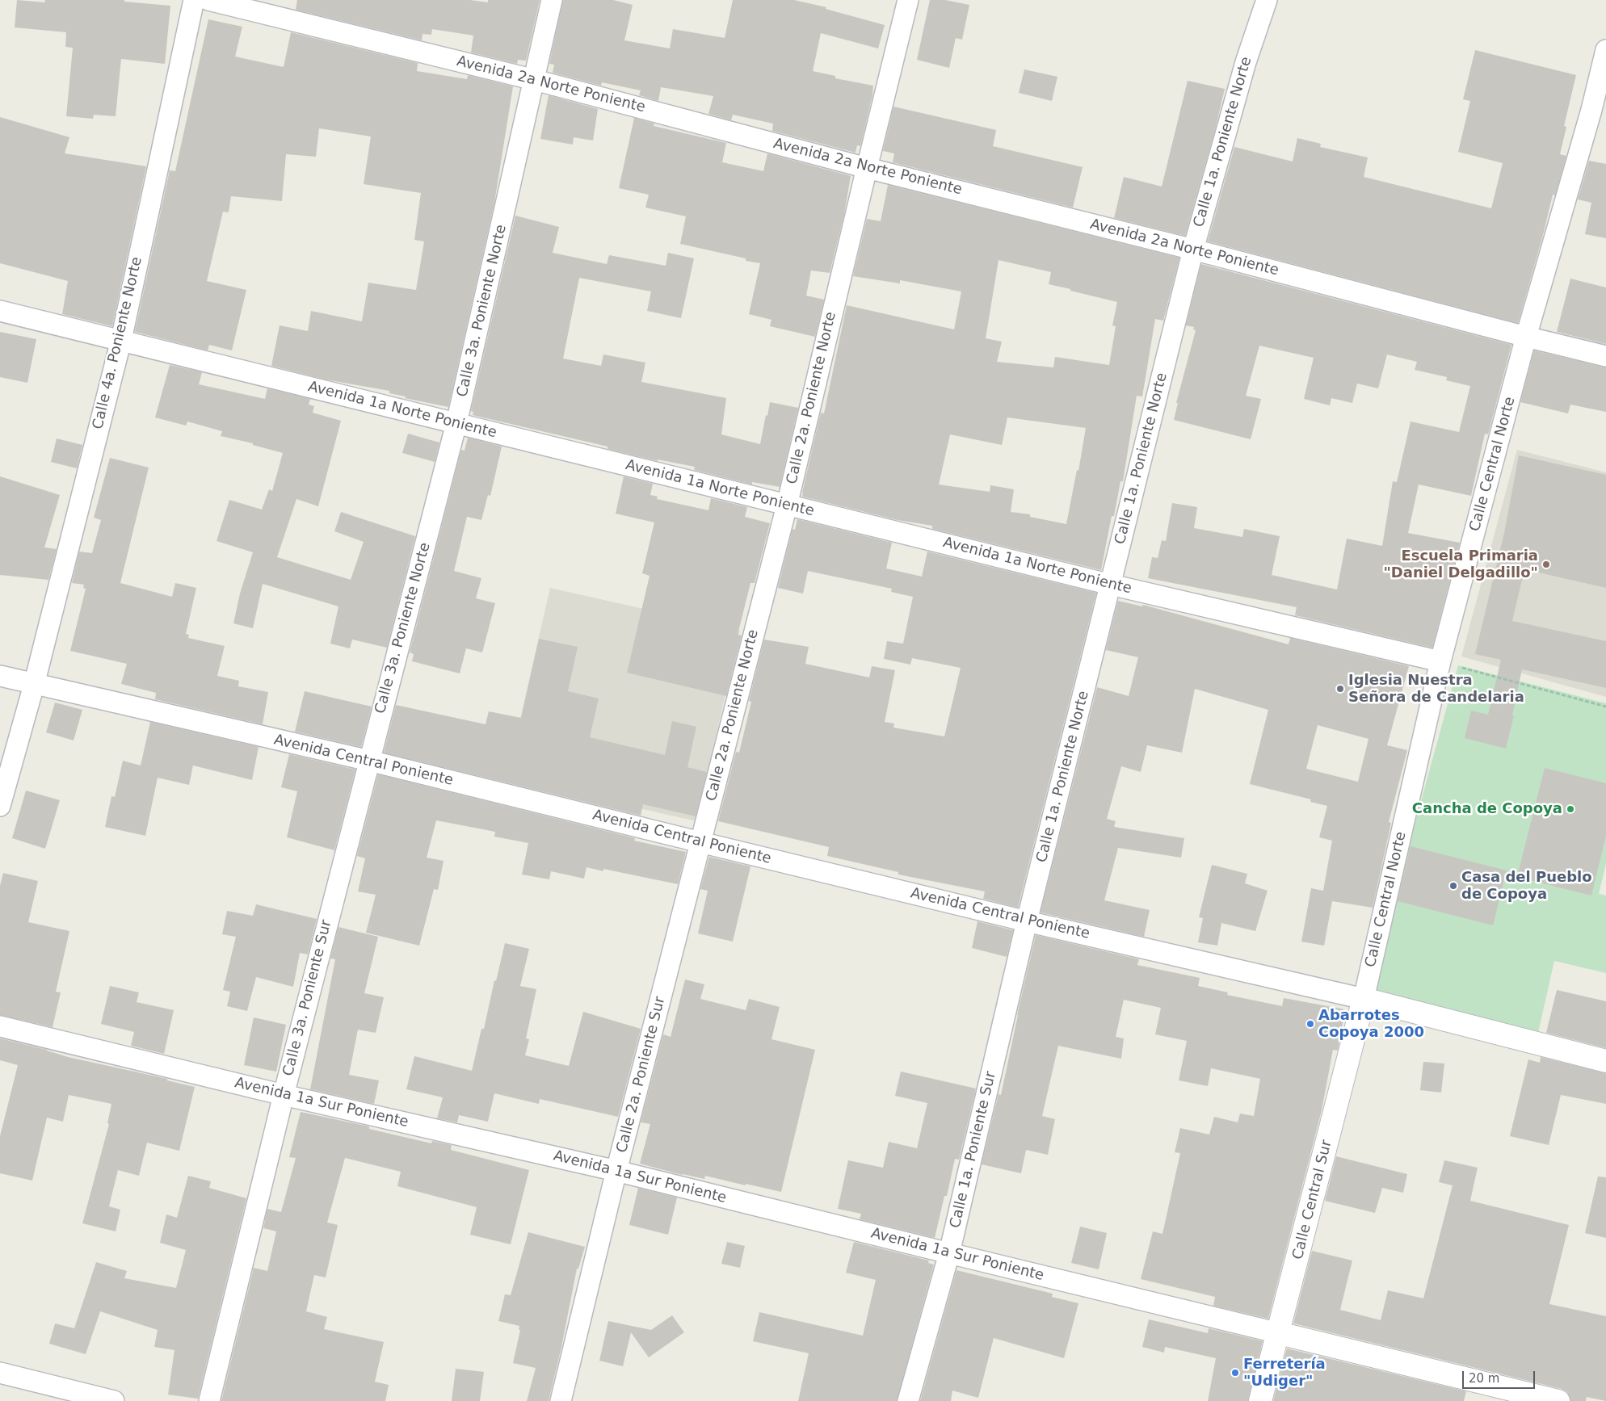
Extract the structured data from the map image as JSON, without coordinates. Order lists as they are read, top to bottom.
{
  "streets": {
    "street": [
      "Avenida 2a Norte Poniente",
      "Calle 1a. Poniente Norte",
      "Calle 3a. Poniente Norte",
      "Calle 4a. Poniente Norte",
      "Calle 2a. Poniente Norte",
      "Avenida 1a Norte Poniente",
      "Calle Central Norte",
      "Avenida Central Poniente",
      "Calle 3a. Poniente Sur",
      "Calle 2a. Poniente Sur",
      "Avenida 1a Sur Poniente",
      "Calle 1a. Poniente Sur",
      "Calle Central Sur"
    ]
  },
  "crossings": [
    ["Avenida 2a Norte Poniente", "Calle 1a. Poniente Norte"],
    ["Avenida 2a Norte Poniente", "Calle 3a. Poniente Norte"],
    ["Avenida 2a Norte Poniente", "Calle 2a. Poniente Norte"],
    ["Avenida 2a Norte Poniente", "Calle Central Norte"],
    ["Calle 1a. Poniente Norte", "Avenida 1a Norte Poniente"],
    ["Calle 1a. Poniente Norte", "Avenida Central Poniente"],
    ["Calle 1a. Poniente Norte", "Calle 1a. Poniente Sur"],
    ["Calle 3a. Poniente Norte", "Avenida 1a Norte Poniente"],
    ["Calle 3a. Poniente Norte", "Avenida Central Poniente"],
    ["Calle 3a. Poniente Norte", "Calle 3a. Poniente Sur"],
    ["Calle 4a. Poniente Norte", "Avenida 1a Norte Poniente"],
    ["Calle 4a. Poniente Norte", "Avenida Central Poniente"],
    ["Calle 2a. Poniente Norte", "Avenida 1a Norte Poniente"],
    ["Calle 2a. Poniente Norte", "Avenida Central Poniente"],
    ["Calle 2a. Poniente Norte", "Calle 2a. Poniente Sur"],
    ["Avenida 1a Norte Poniente", "Calle Central Norte"],
    ["Calle Central Norte", "Avenida Central Poniente"],
    ["Calle Central Norte", "Calle Central Sur"],
    ["Avenida Central Poniente", "Calle 3a. Poniente Sur"],
    ["Avenida Central Poniente", "Calle 2a. Poniente Sur"],
    ["Avenida Central Poniente", "Calle 1a. Poniente Sur"],
    ["Avenida Central Poniente", "Calle Central Sur"],
    ["Calle 3a. Poniente Sur", "Avenida 1a Sur Poniente"],
    ["Calle 2a. Poniente Sur", "Avenida 1a Sur Poniente"],
    ["Avenida 1a Sur Poniente", "Calle 1a. Poniente Sur"],
    ["Avenida 1a Sur Poniente", "Calle Central Sur"]
  ],
  "places": [
    "Escuela Primaria \"Daniel Delgadillo\"",
    "Iglesia Nuestra Señora de Candelaria",
    "Cancha de Copoya",
    "Casa del Pueblo de Copoya",
    "Abarrotes Copoya 2000",
    "Ferretería \"Udiger\""
  ],
  "scale_bar": "20 m"
}
